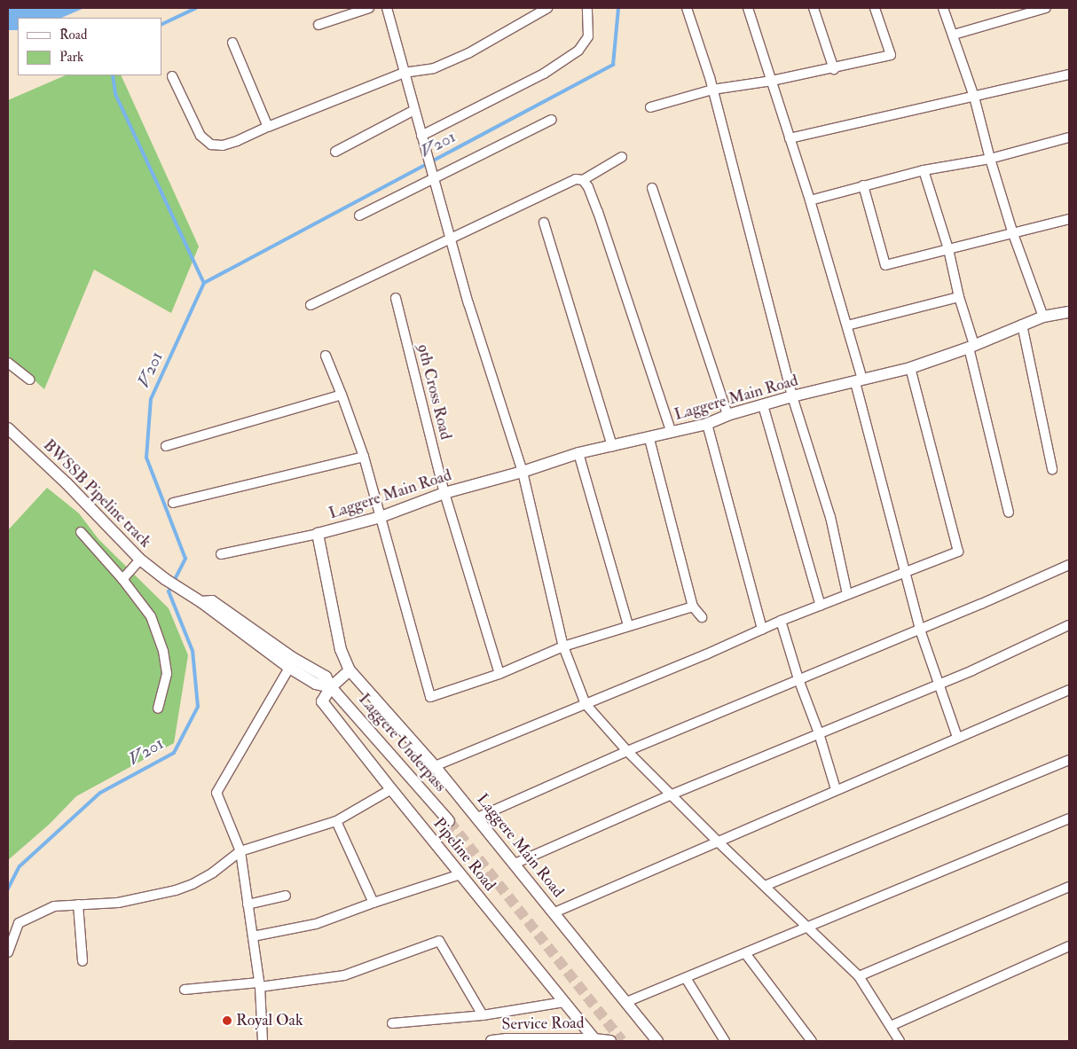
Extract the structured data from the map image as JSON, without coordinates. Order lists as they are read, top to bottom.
{
  "streets": {
    "street": [
      "9th Cross Road",
      "Laggere Main Road",
      "BWSSB Pipeline track",
      "Laggere Underpass",
      "Pipeline Road",
      "Service Road"
    ]
  },
  "crossings": [
    ["9th Cross Road", "Laggere Main Road"],
    ["Laggere Underpass", "Pipeline Road"],
    ["Pipeline Road", "Service Road"]
  ],
  "water": ["V201"],
  "places": ["Royal Oak"],
  "legend": ["Road", "Park"]
}
